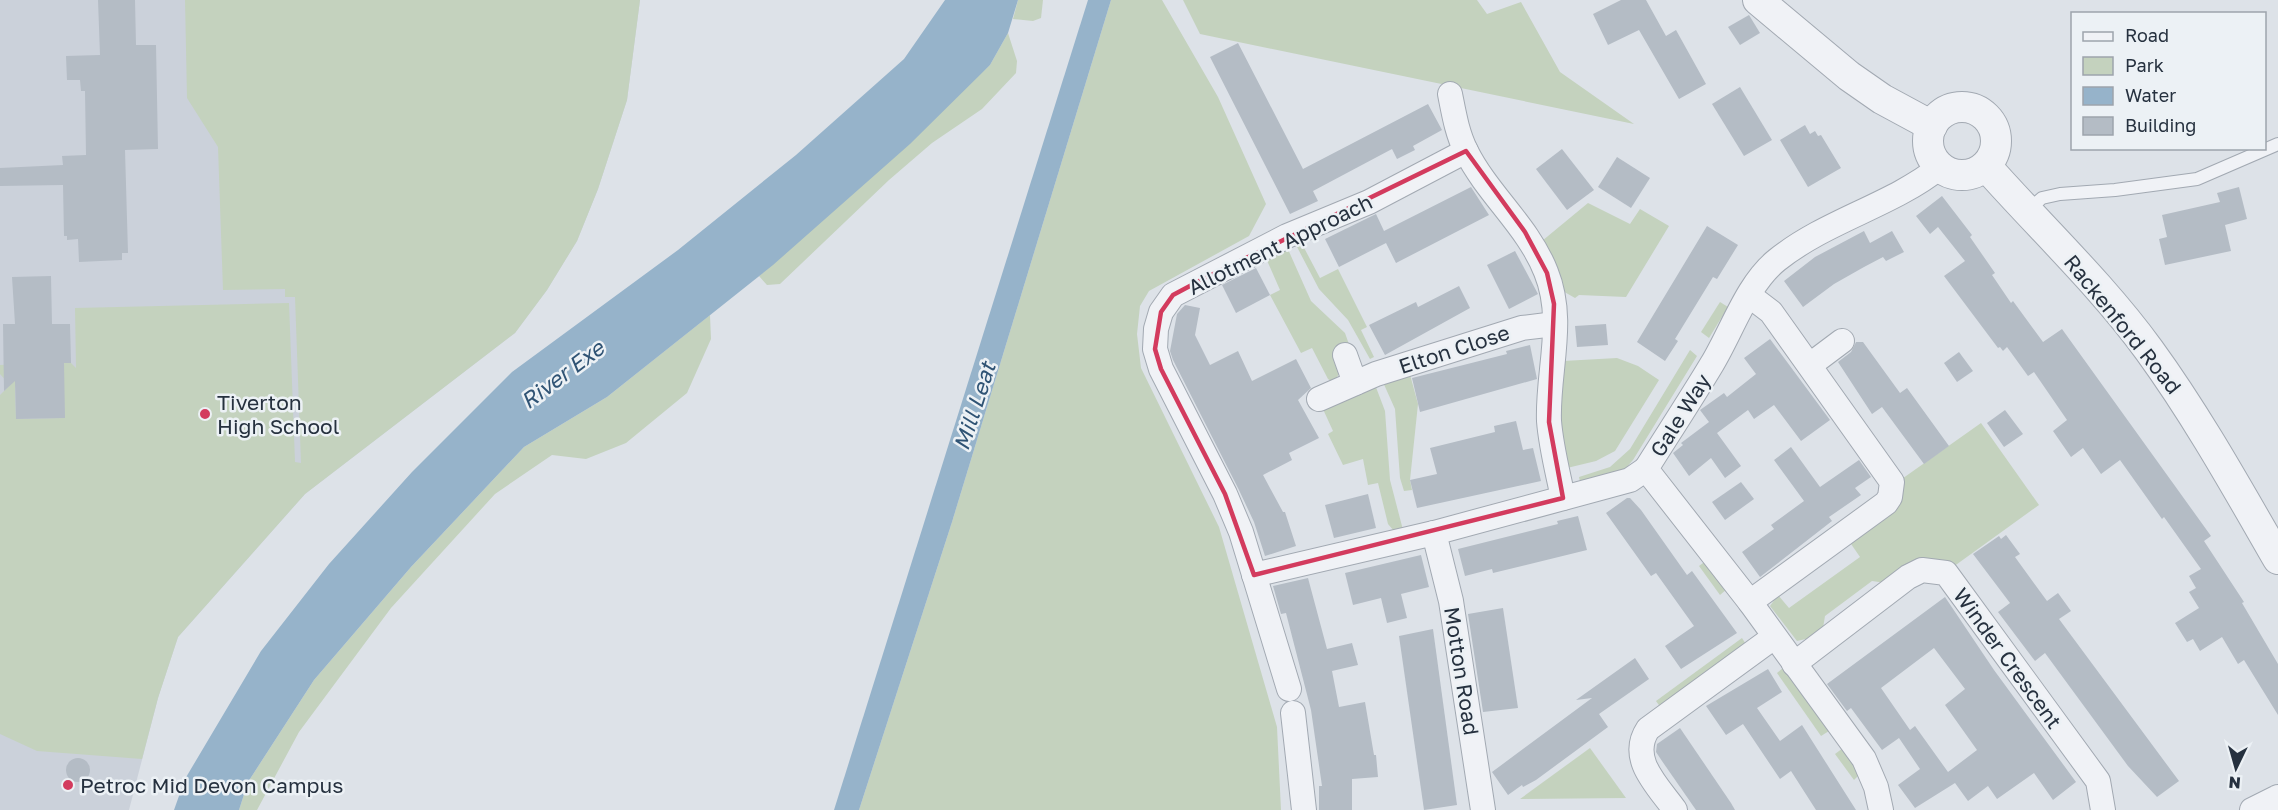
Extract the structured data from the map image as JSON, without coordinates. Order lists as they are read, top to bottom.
{
  "streets": {
    "street": [
      "Allotment Approach",
      "Rackenford Road",
      "Elton Close",
      "Gale Way",
      "Winder Crescent",
      "Motton Road"
    ]
  },
  "crossings": [
    ["Rackenford Road", "Gale Way"],
    ["Gale Way", "Winder Crescent"]
  ],
  "water": ["River Exe", "Mill Leat"],
  "places": ["Tiverton High School", "Petroc Mid Devon Campus"],
  "legend": [
    "Road",
    "Park",
    "Water",
    "Building"
  ],
  "north": "bottom"
}
